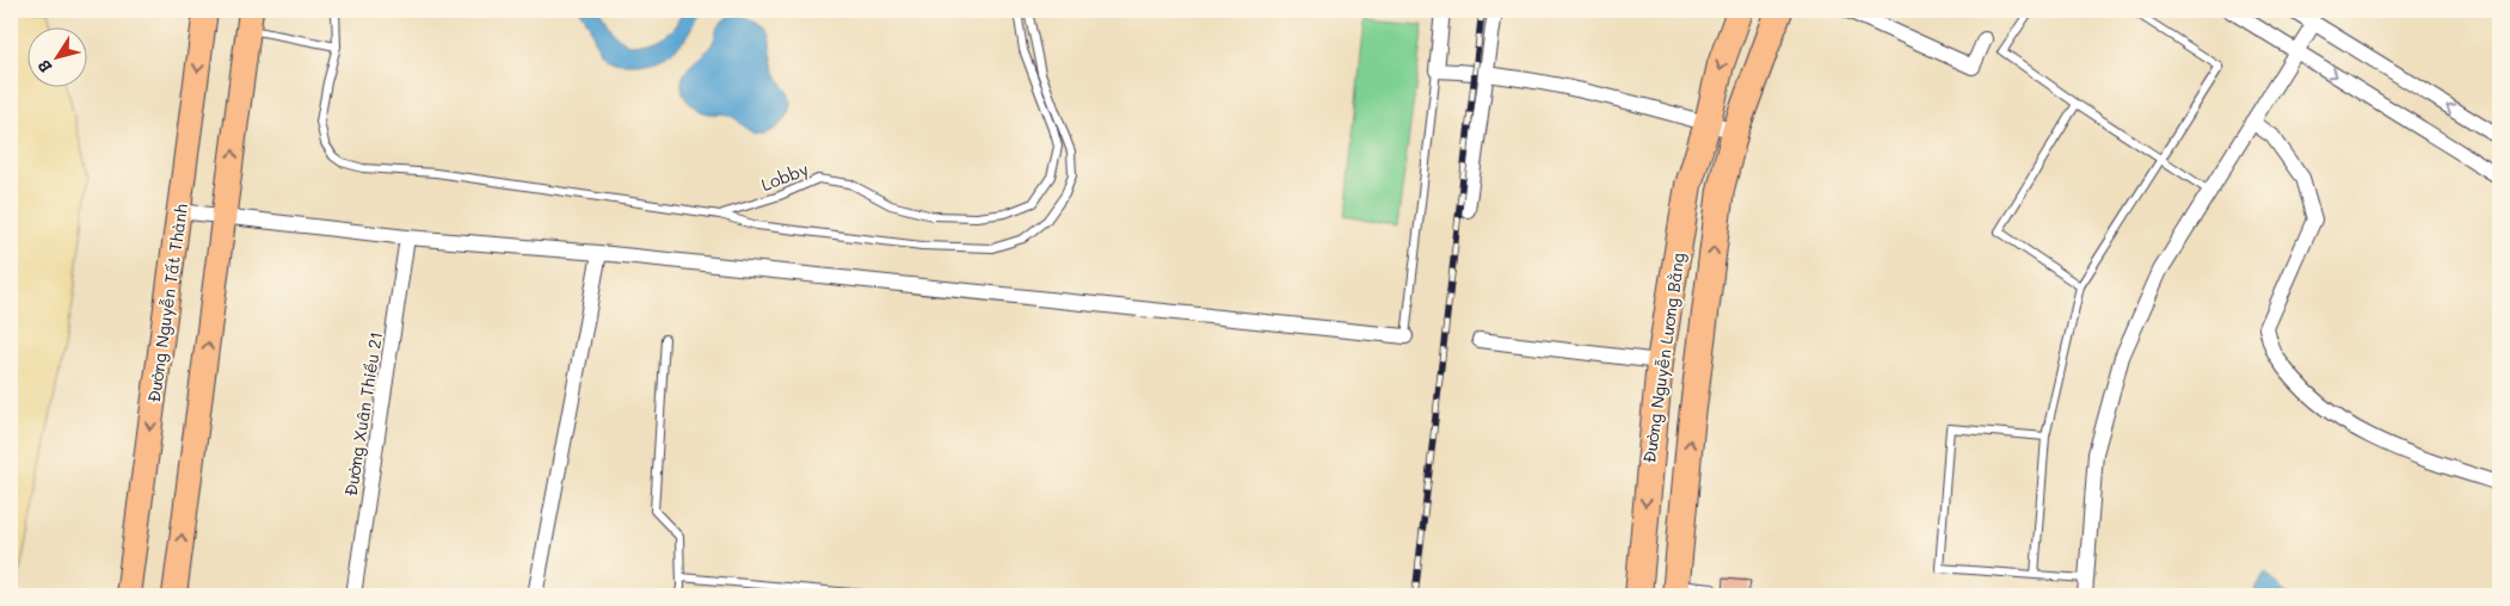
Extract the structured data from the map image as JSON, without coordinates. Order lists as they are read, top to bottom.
{
  "streets": {
    "highway": ["Đường Nguyễn Lương Bằng"],
    "main road": ["Đường Nguyễn Tất Thành"],
    "street": ["Đường Xuân Thiều 21"],
    "lane": ["Lobby"]
  },
  "north": "bottom left"
}
